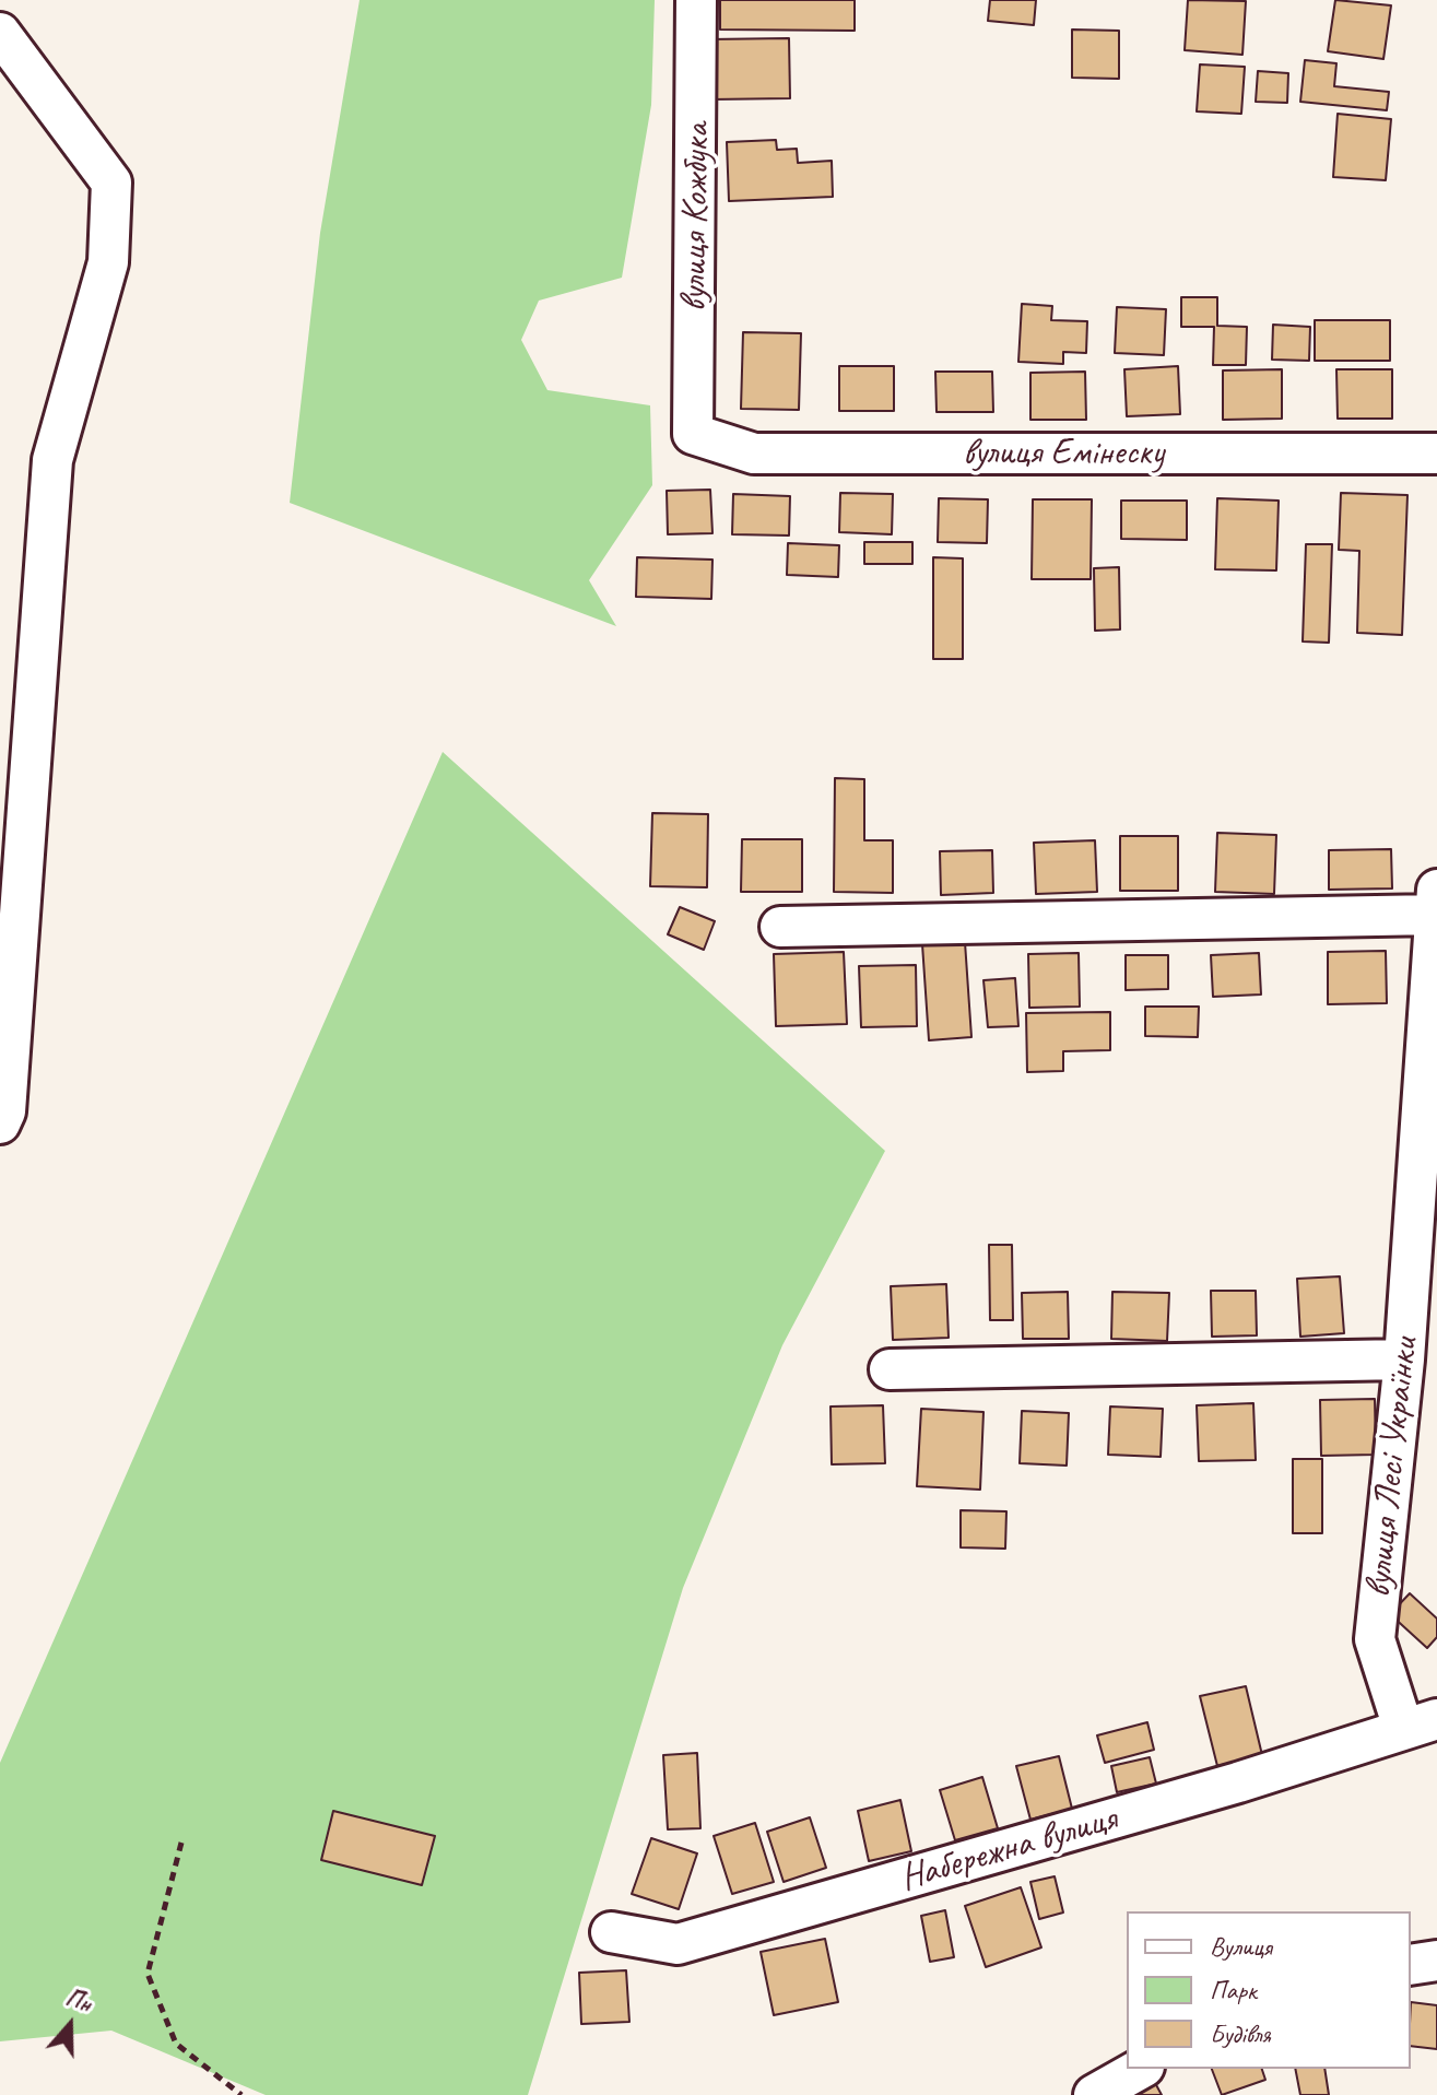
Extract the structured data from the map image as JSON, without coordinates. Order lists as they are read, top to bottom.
{
  "streets": {
    "street": [
      "вулиця Кожбука",
      "вулиця Емінеску",
      "вулиця Лесі Українки",
      "Набережна вулиця"
    ]
  },
  "crossings": [
    ["вулиця Кожбука", "вулиця Емінеску"],
    ["вулиця Лесі Українки", "Набережна вулиця"]
  ],
  "legend": ["Вулиця", "Парк", "Будівля"],
  "north": "top"
}
